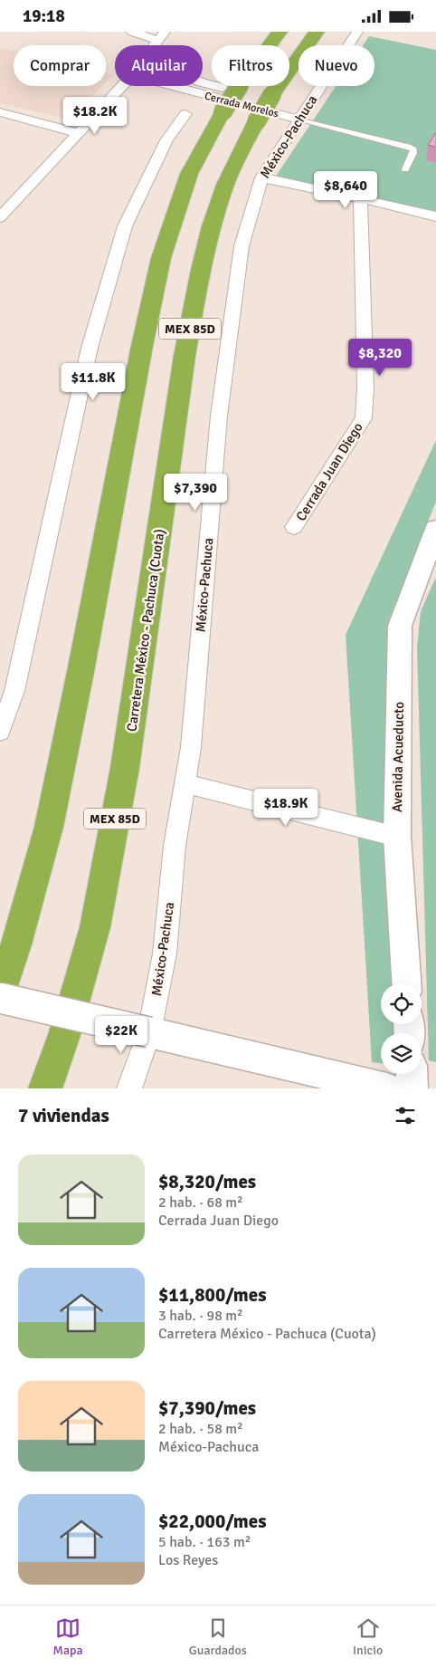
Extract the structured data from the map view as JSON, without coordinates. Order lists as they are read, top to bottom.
{
  "streets": {
    "highway": ["MEX 85D", "Carretera México - Pachuca (Cuota)"],
    "street": [
      "Cerrada Morelos",
      "México-Pachuca",
      "Cerrada Juan Diego",
      "Avenida Acueducto"
    ]
  },
  "crossings": [
    ["Cerrada Morelos", "México-Pachuca"]
  ],
  "page": {
    "status": "19:18",
    "chip": [
      "Comprar",
      "Alquilar",
      "Filtros",
      "Nuevo"
    ],
    "price": [
      "$18.2K",
      "$8,640",
      "$8,320",
      "$11.8K",
      "$7,390",
      "$18.9K",
      "$22K"
    ],
    "heading": "7 viviendas",
    "list": [
      {
        "name": "$8,320/mes",
        "note": "2 hab. · 68 m² · Cerrada Juan Diego"
      },
      {
        "name": "$11,800/mes",
        "note": "3 hab. · 98 m² · Carretera México - Pachuca (Cuota)"
      },
      {
        "name": "$7,390/mes",
        "note": "2 hab. · 58 m² · México-Pachuca"
      },
      {
        "name": "$22,000/mes",
        "note": "5 hab. · 163 m² · Los Reyes"
      }
    ],
    "tabs": ["Mapa", "Guardados", "Inicio"]
  }
}
